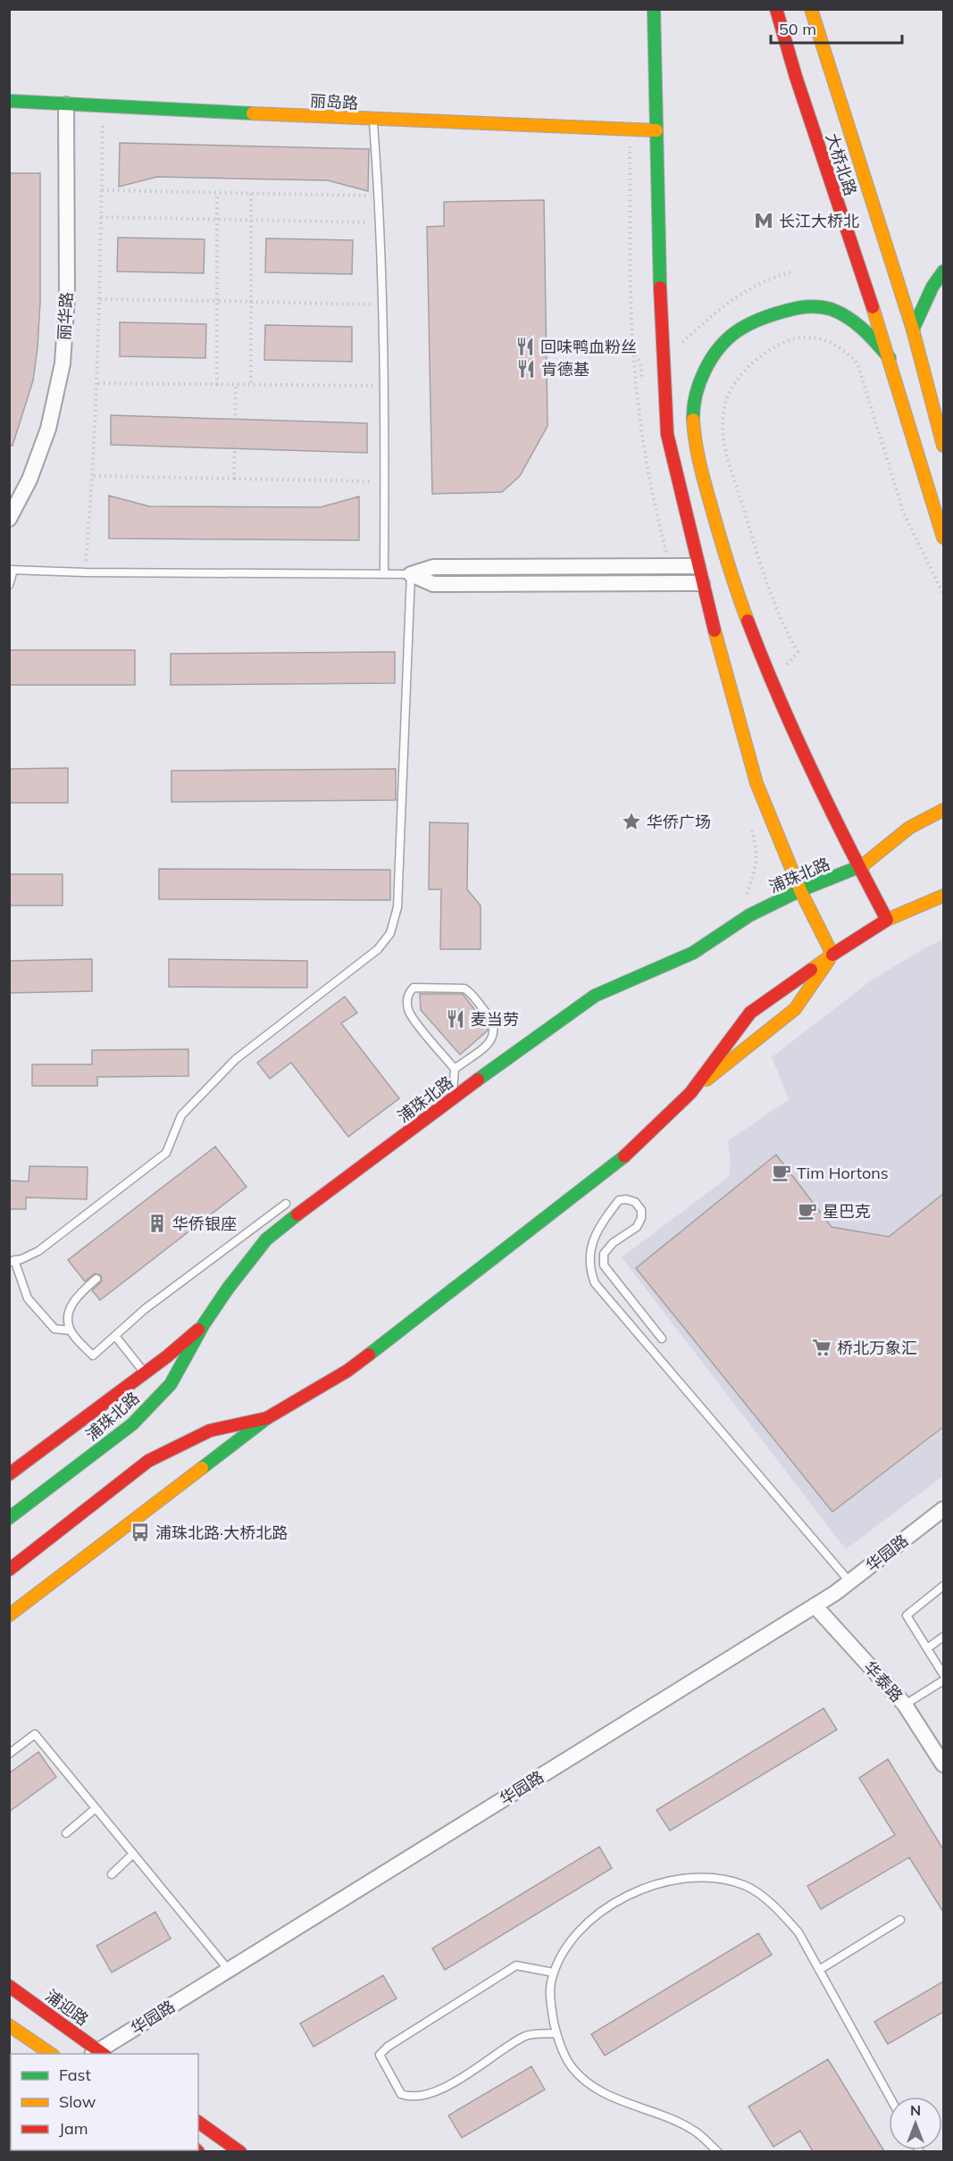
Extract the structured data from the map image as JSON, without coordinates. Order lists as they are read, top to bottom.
{
  "streets": {
    "main road": [
      "丽岛路",
      "大桥北路",
      "浦珠北路",
      "浦迎路"
    ],
    "street": ["丽华路", "华园路", "华泰路"]
  },
  "crossings": [
    ["丽岛路", "丽华路"],
    ["华园路", "华泰路"],
    ["华园路", "浦迎路"]
  ],
  "places": {
    "metro station": ["长江大桥北"],
    "restaurant": ["回味鸭血粉丝", "肯德基", "麦当劳"],
    "place": ["华侨广场"],
    "cafe": ["Tim Hortons", "星巴克"],
    "building": ["华侨银座"],
    "supermarket": ["桥北万象汇"],
    "bus stop": ["浦珠北路·大桥北路"]
  },
  "legend": ["Fast", "Slow", "Jam"],
  "scale_bar": "50 m",
  "north": "top"
}
